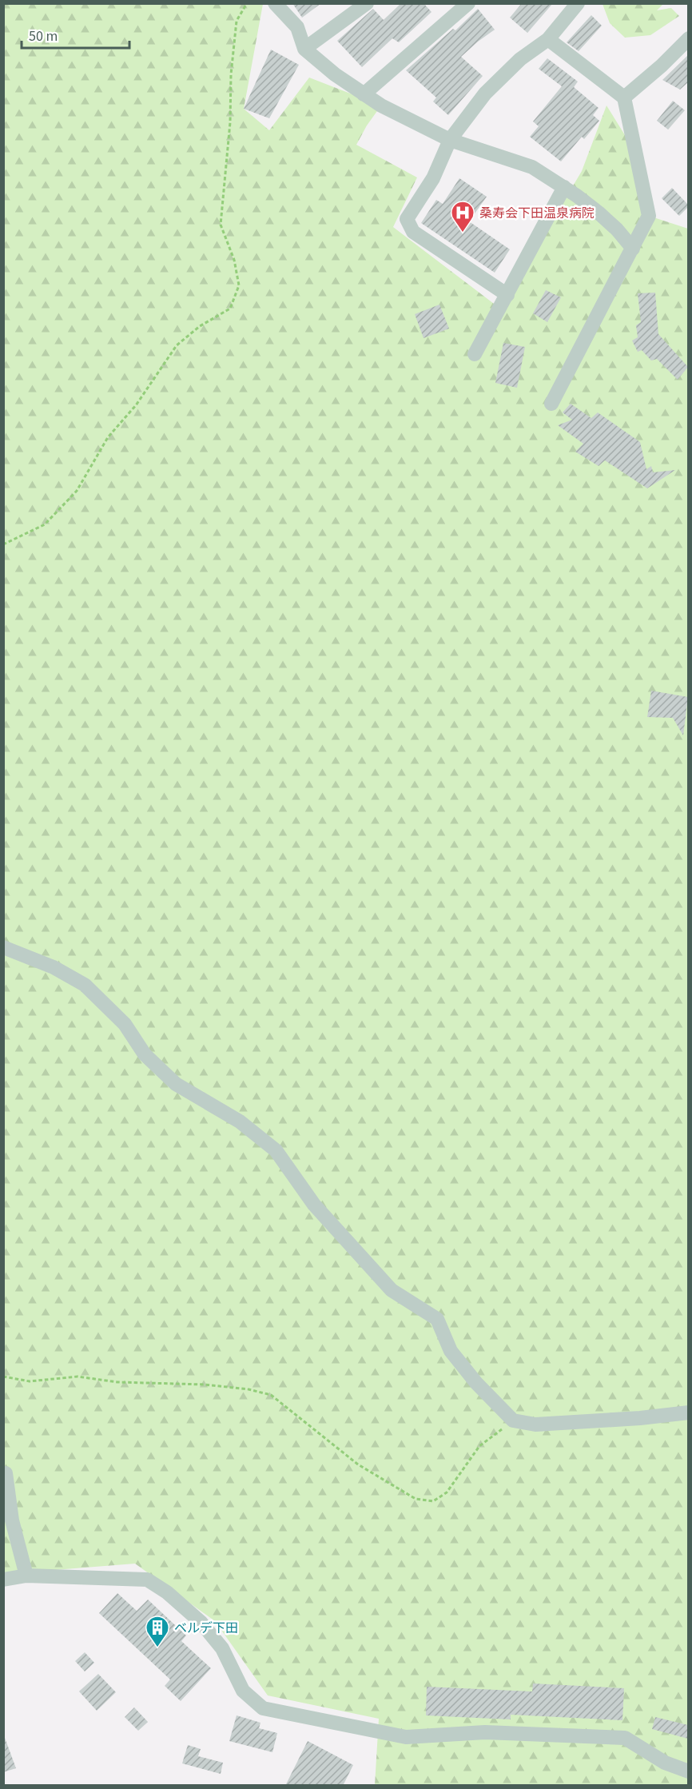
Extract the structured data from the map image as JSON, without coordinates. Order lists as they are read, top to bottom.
{
  "places": {
    "hospital": ["桑寿会下田温泉病院"],
    "building": ["ベルデ下田"]
  },
  "scale_bar": "50 m"
}
